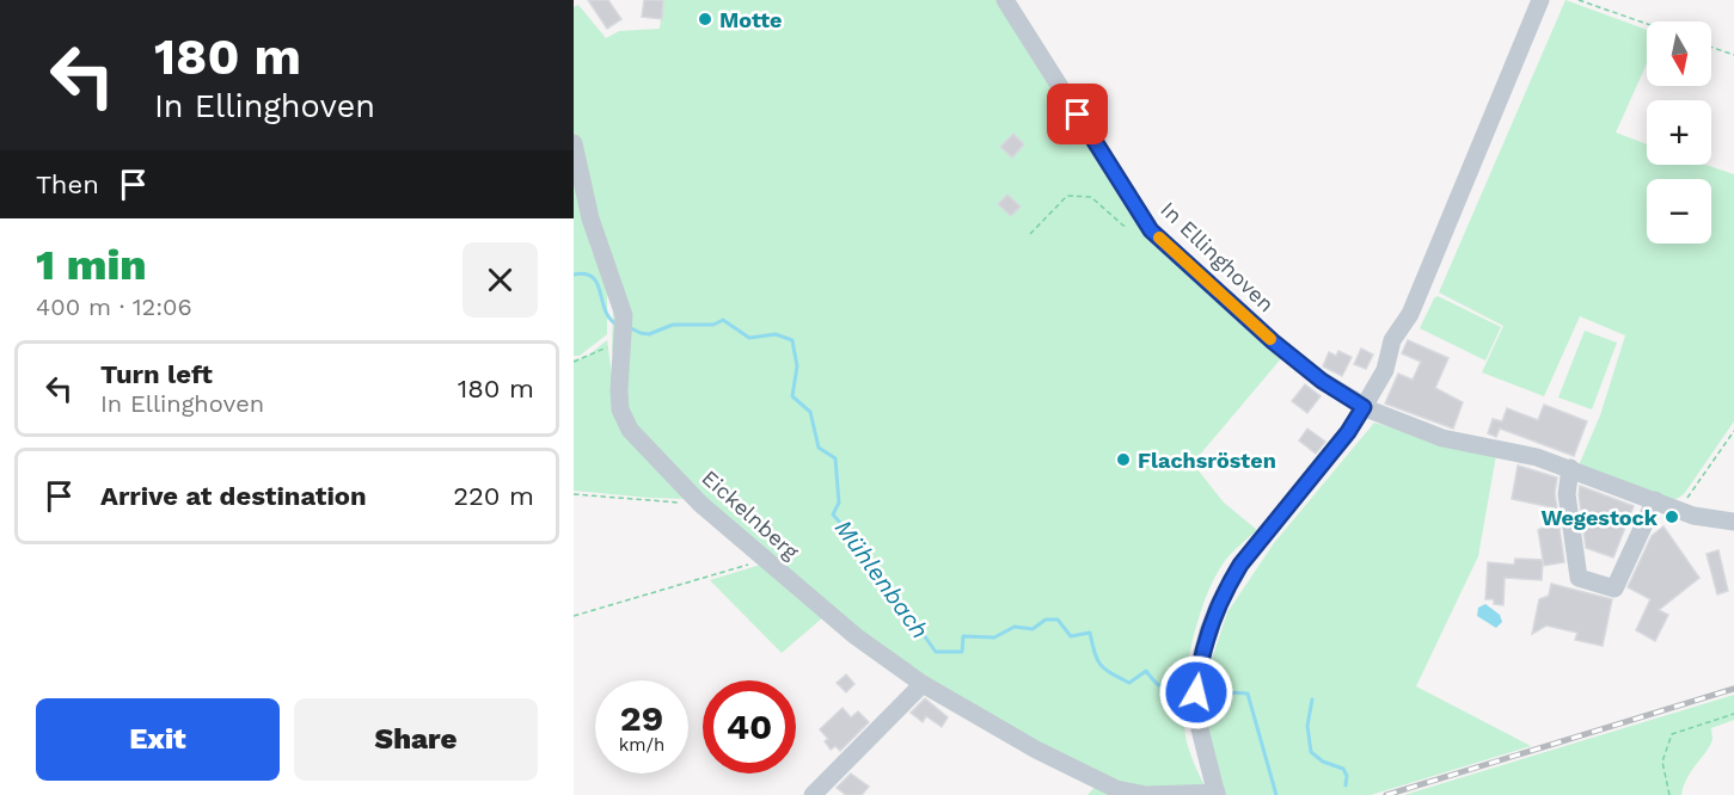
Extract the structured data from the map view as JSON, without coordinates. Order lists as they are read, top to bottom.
{
  "streets": {
    "street": ["In Ellinghoven", "Eickelnberg"]
  },
  "crossings": [
    ["In Ellinghoven", "Eickelnberg"]
  ],
  "water": ["Mühlenbach"],
  "places": ["Motte", "Flachsrösten", "Wegestock"],
  "north": "bottom",
  "page": {
    "turn": ["180 m", "In Ellinghoven"],
    "map_buttons": ["+", "−"],
    "then": "Then",
    "heading": ["1 min", "400 m · 12:06"],
    "list": [
      {
        "name": "Turn left",
        "note": "In Ellinghoven",
        "value": "180 m"
      },
      {
        "name": "Arrive at destination",
        "value": "220 m"
      }
    ],
    "speed": "29 km/h",
    "limit": "40",
    "buttons": ["Exit", "Share"]
  }
}
